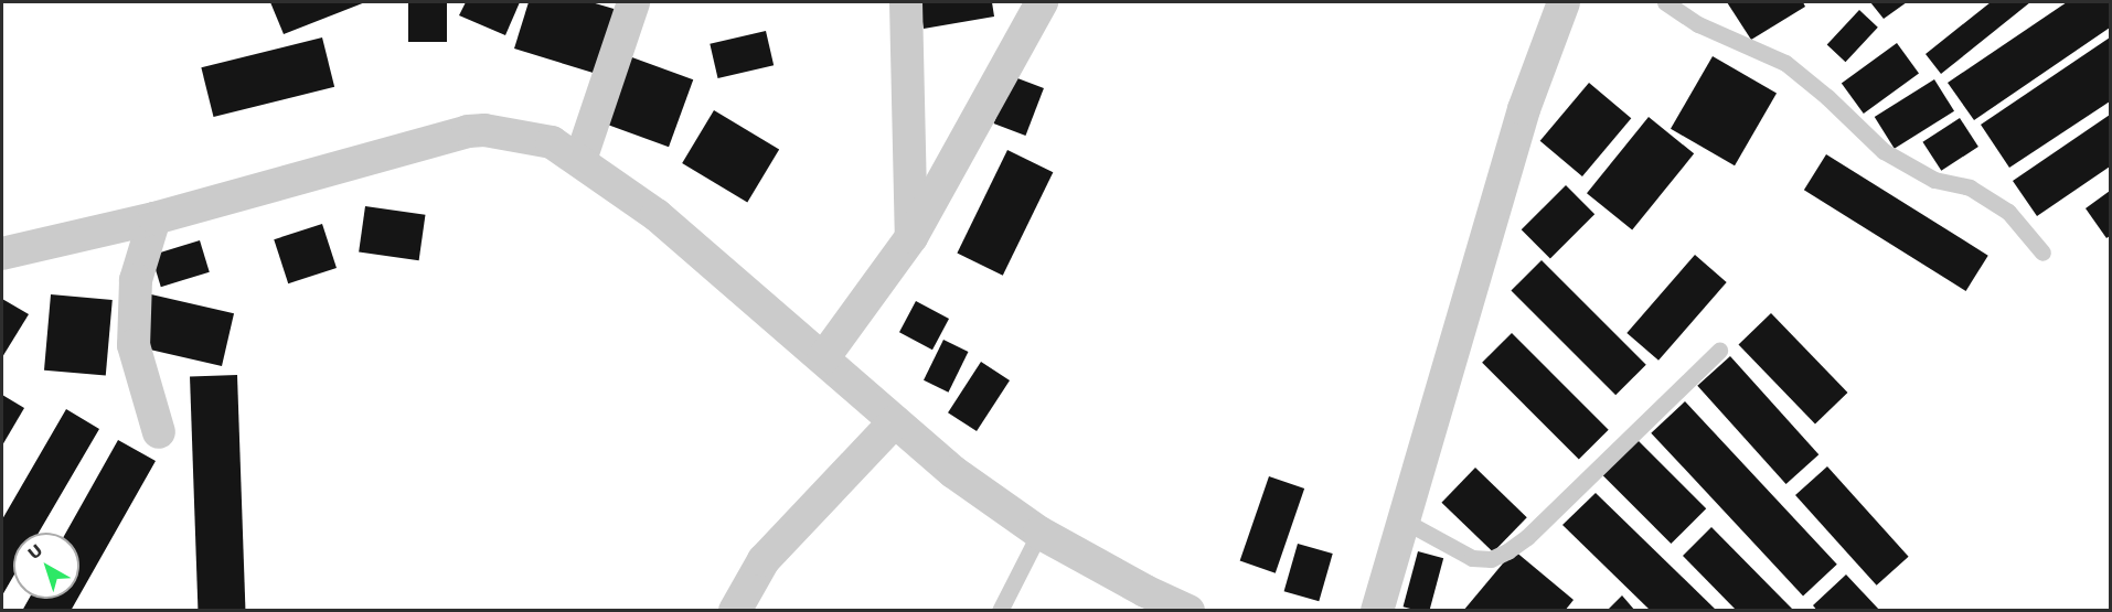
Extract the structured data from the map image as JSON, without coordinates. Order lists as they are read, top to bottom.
{
  "north": "top left"
}
